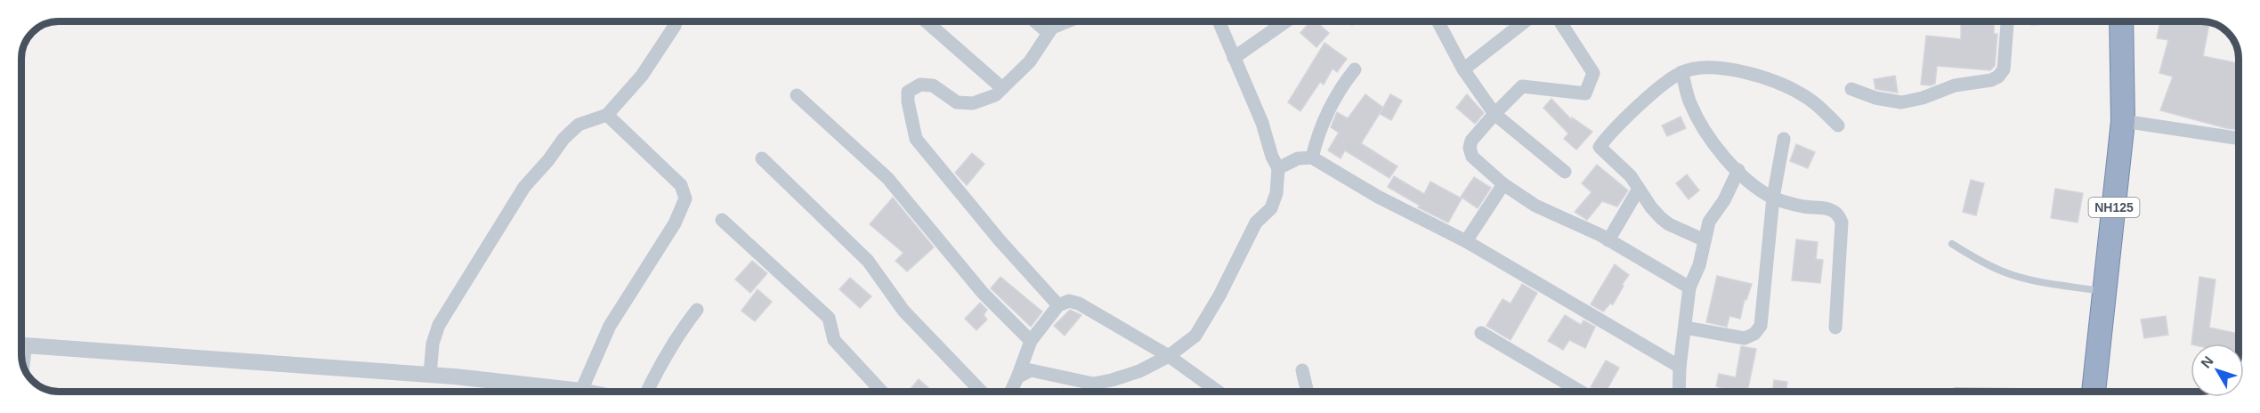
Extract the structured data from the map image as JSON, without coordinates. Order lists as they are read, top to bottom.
{
  "streets": {
    "highway": ["NH125"]
  },
  "north": "top left"
}
